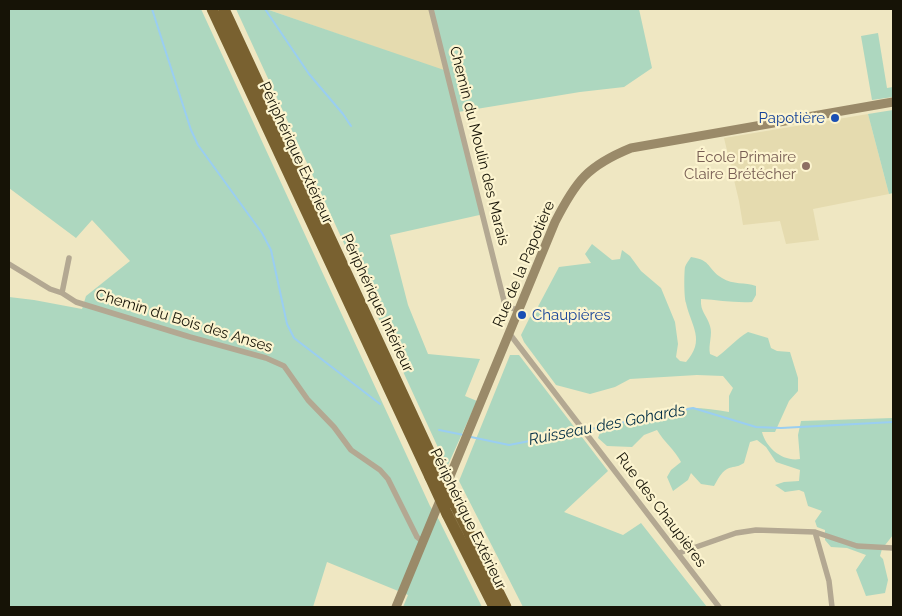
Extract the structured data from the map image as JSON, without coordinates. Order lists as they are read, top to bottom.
{
  "streets": {
    "highway": ["Périphérique Extérieur", "Périphérique Intérieur"],
    "street": [
      "Chemin du Moulin des Marais",
      "Rue de la Papotière",
      "Chemin du Bois des Anses",
      "Rue des Chaupières"
    ]
  },
  "crossings": [
    ["Chemin du Moulin des Marais", "Rue de la Papotière"],
    ["Périphérique Extérieur", "Périphérique Intérieur"],
    ["Rue de la Papotière", "Chemin du Bois des Anses"],
    ["Rue de la Papotière", "Rue des Chaupières"]
  ],
  "water": ["Ruisseau des Gohards"],
  "places": ["Papotière", "École Primaire Claire Brétécher", "Chaupières"]
}
